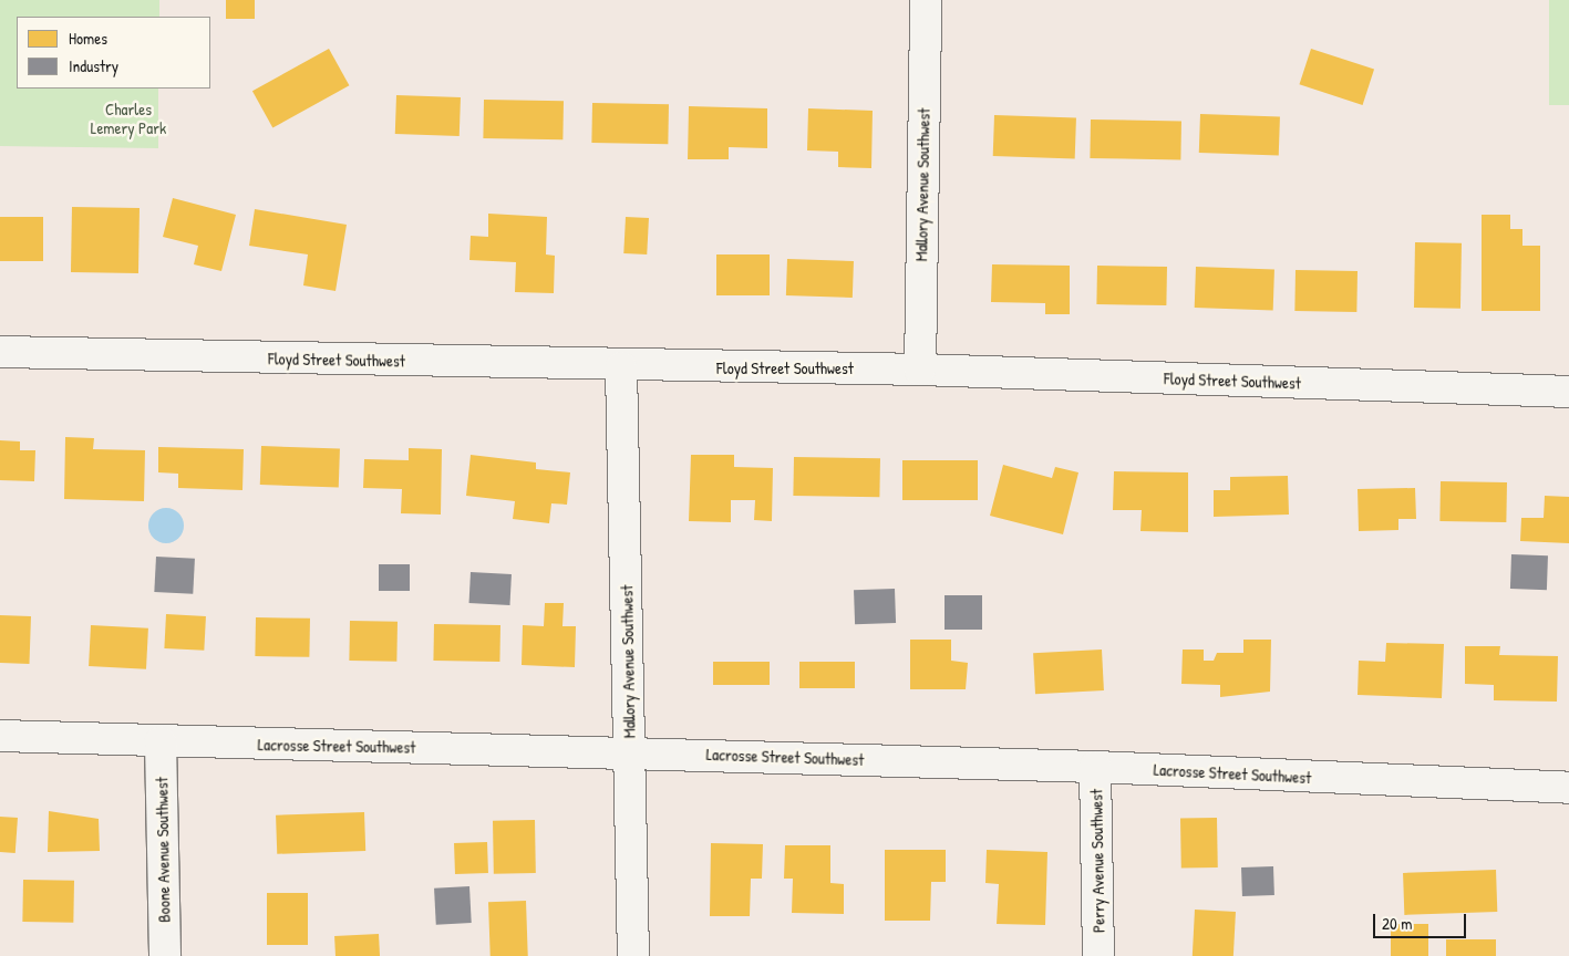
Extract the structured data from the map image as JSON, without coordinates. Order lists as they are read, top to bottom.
{
  "streets": {
    "street": [
      "Mallory Avenue Southwest",
      "Floyd Street Southwest",
      "Lacrosse Street Southwest",
      "Boone Avenue Southwest",
      "Perry Avenue Southwest"
    ]
  },
  "crossings": [
    ["Mallory Avenue Southwest", "Floyd Street Southwest"],
    ["Mallory Avenue Southwest", "Lacrosse Street Southwest"],
    ["Lacrosse Street Southwest", "Boone Avenue Southwest"],
    ["Lacrosse Street Southwest", "Perry Avenue Southwest"]
  ],
  "parks": ["Charles Lemery Park"],
  "legend": ["Homes", "Industry"],
  "scale_bar": "20 m"
}
